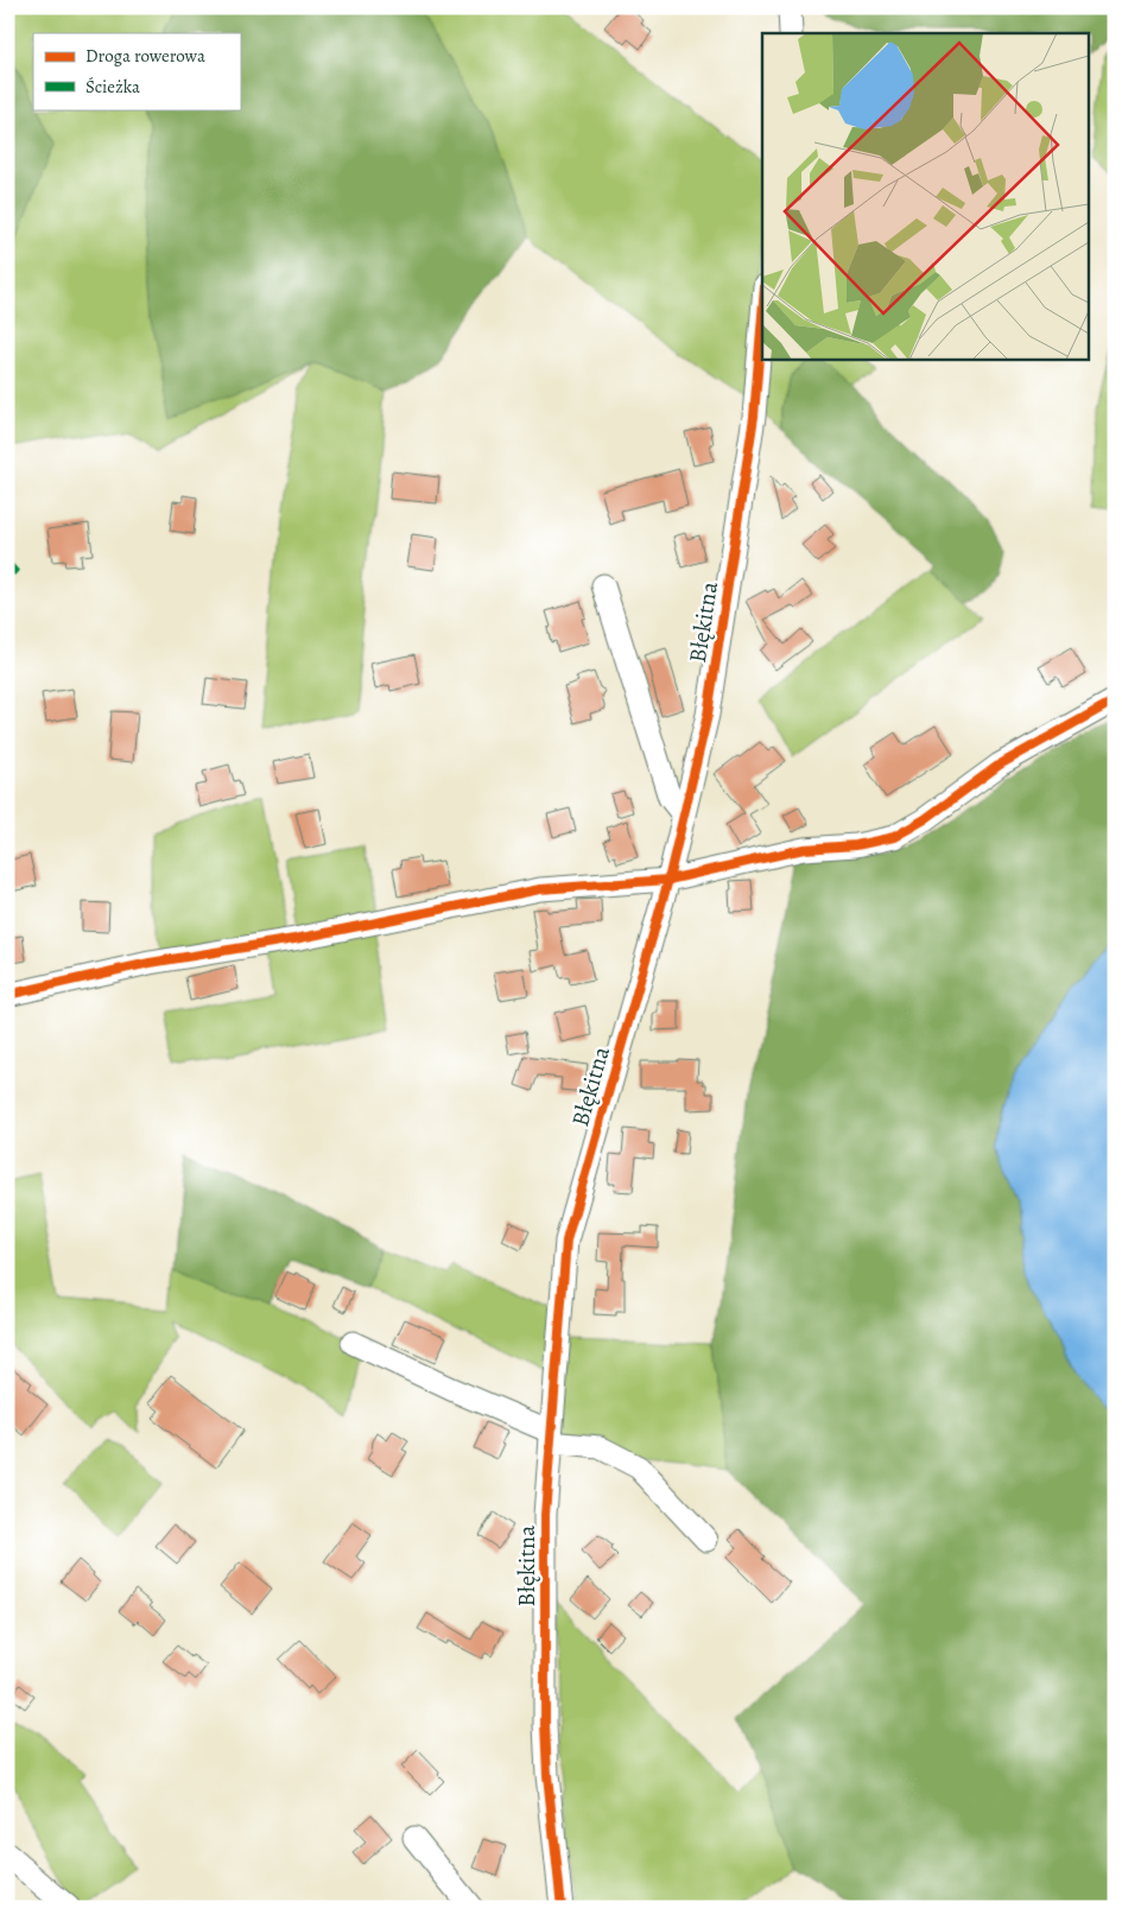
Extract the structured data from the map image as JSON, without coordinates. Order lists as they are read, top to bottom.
{
  "streets": {
    "street": ["Błękitna"]
  },
  "legend": ["Droga rowerowa", "Ścieżka"]
}
